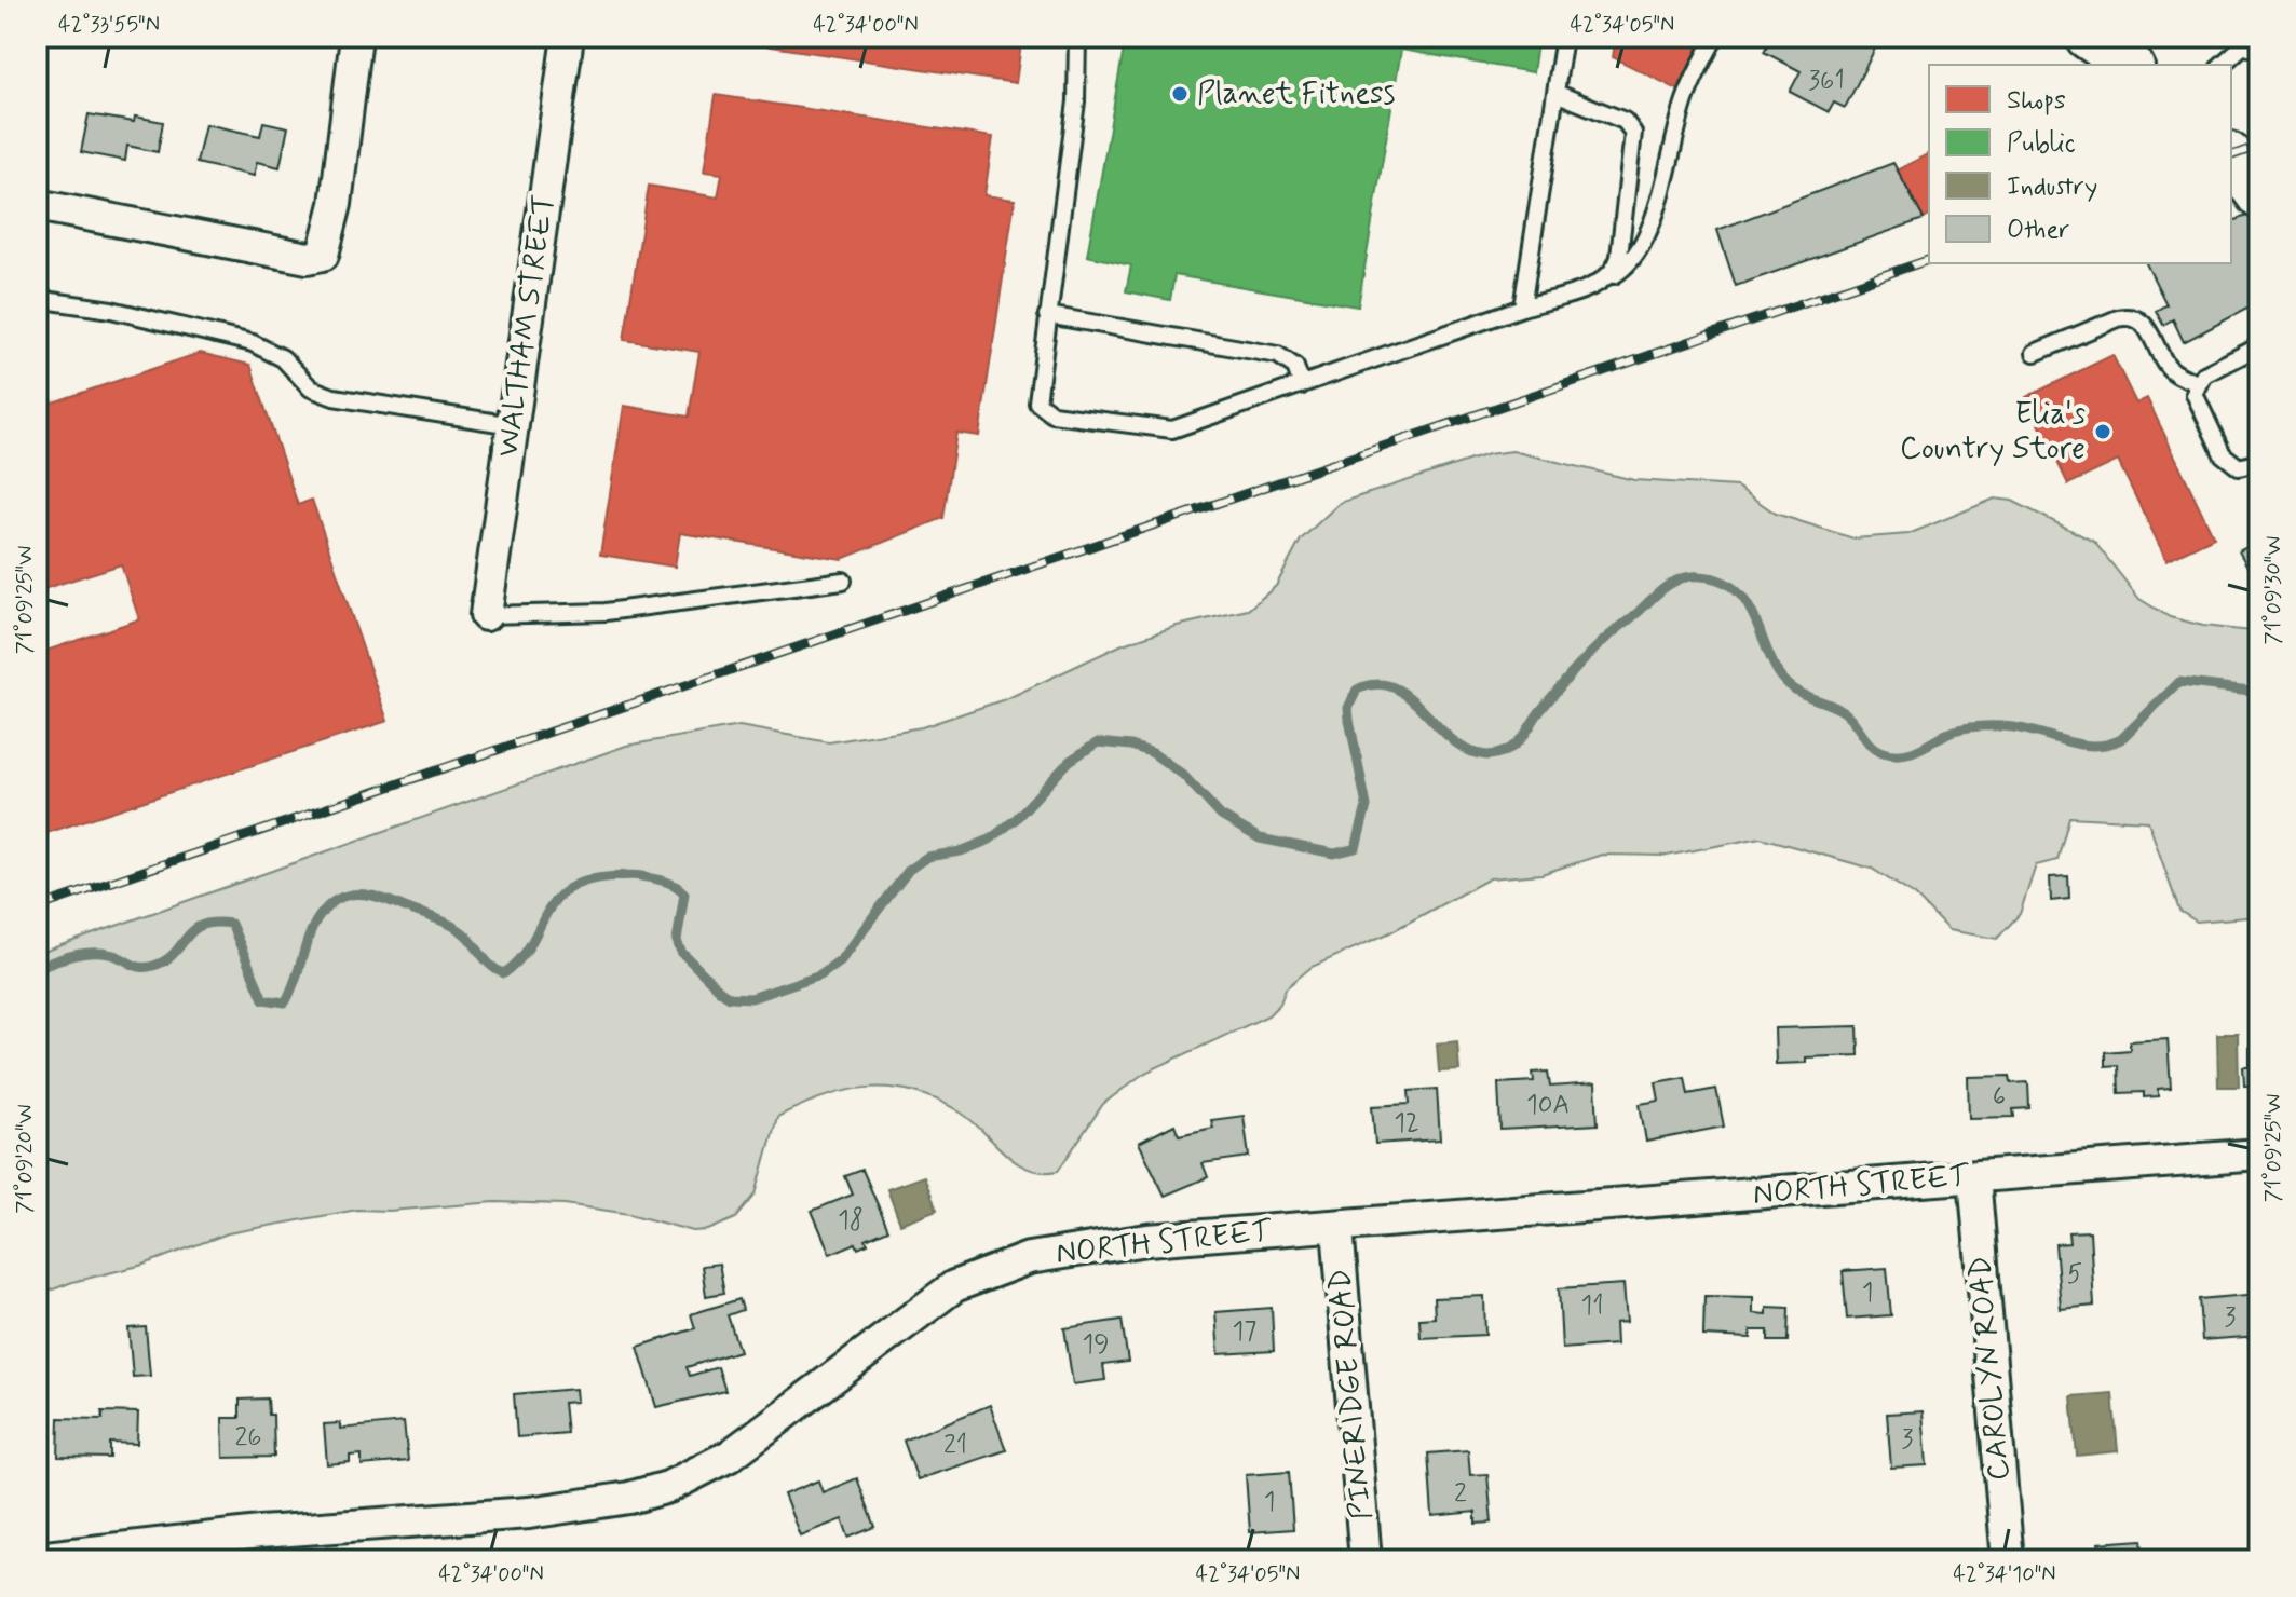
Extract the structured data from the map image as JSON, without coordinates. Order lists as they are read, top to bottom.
{
  "streets": {
    "street": [
      "WALTHAM STREET",
      "NORTH STREET",
      "CAROLYN ROAD",
      "PINERIDGE ROAD"
    ]
  },
  "crossings": [
    ["NORTH STREET", "CAROLYN ROAD"],
    ["NORTH STREET", "PINERIDGE ROAD"]
  ],
  "places": ["Planet Fitness", "Elia's Country Store"],
  "house_numbers": [
    "361",
    "6",
    "10A",
    "12",
    "18",
    "5",
    "1",
    "11",
    "3",
    "17",
    "19",
    "26",
    "3",
    "21",
    "2",
    "1"
  ],
  "legend": [
    "Shops",
    "Public",
    "Industry",
    "Other"
  ],
  "coordinates": [
    "42°33'55\"N",
    "42°34'00\"N",
    "42°34'05\"N",
    "71°09'30\"W",
    "71°09'25\"W",
    "71°09'20\"W",
    "42°34'10\"N"
  ]
}
